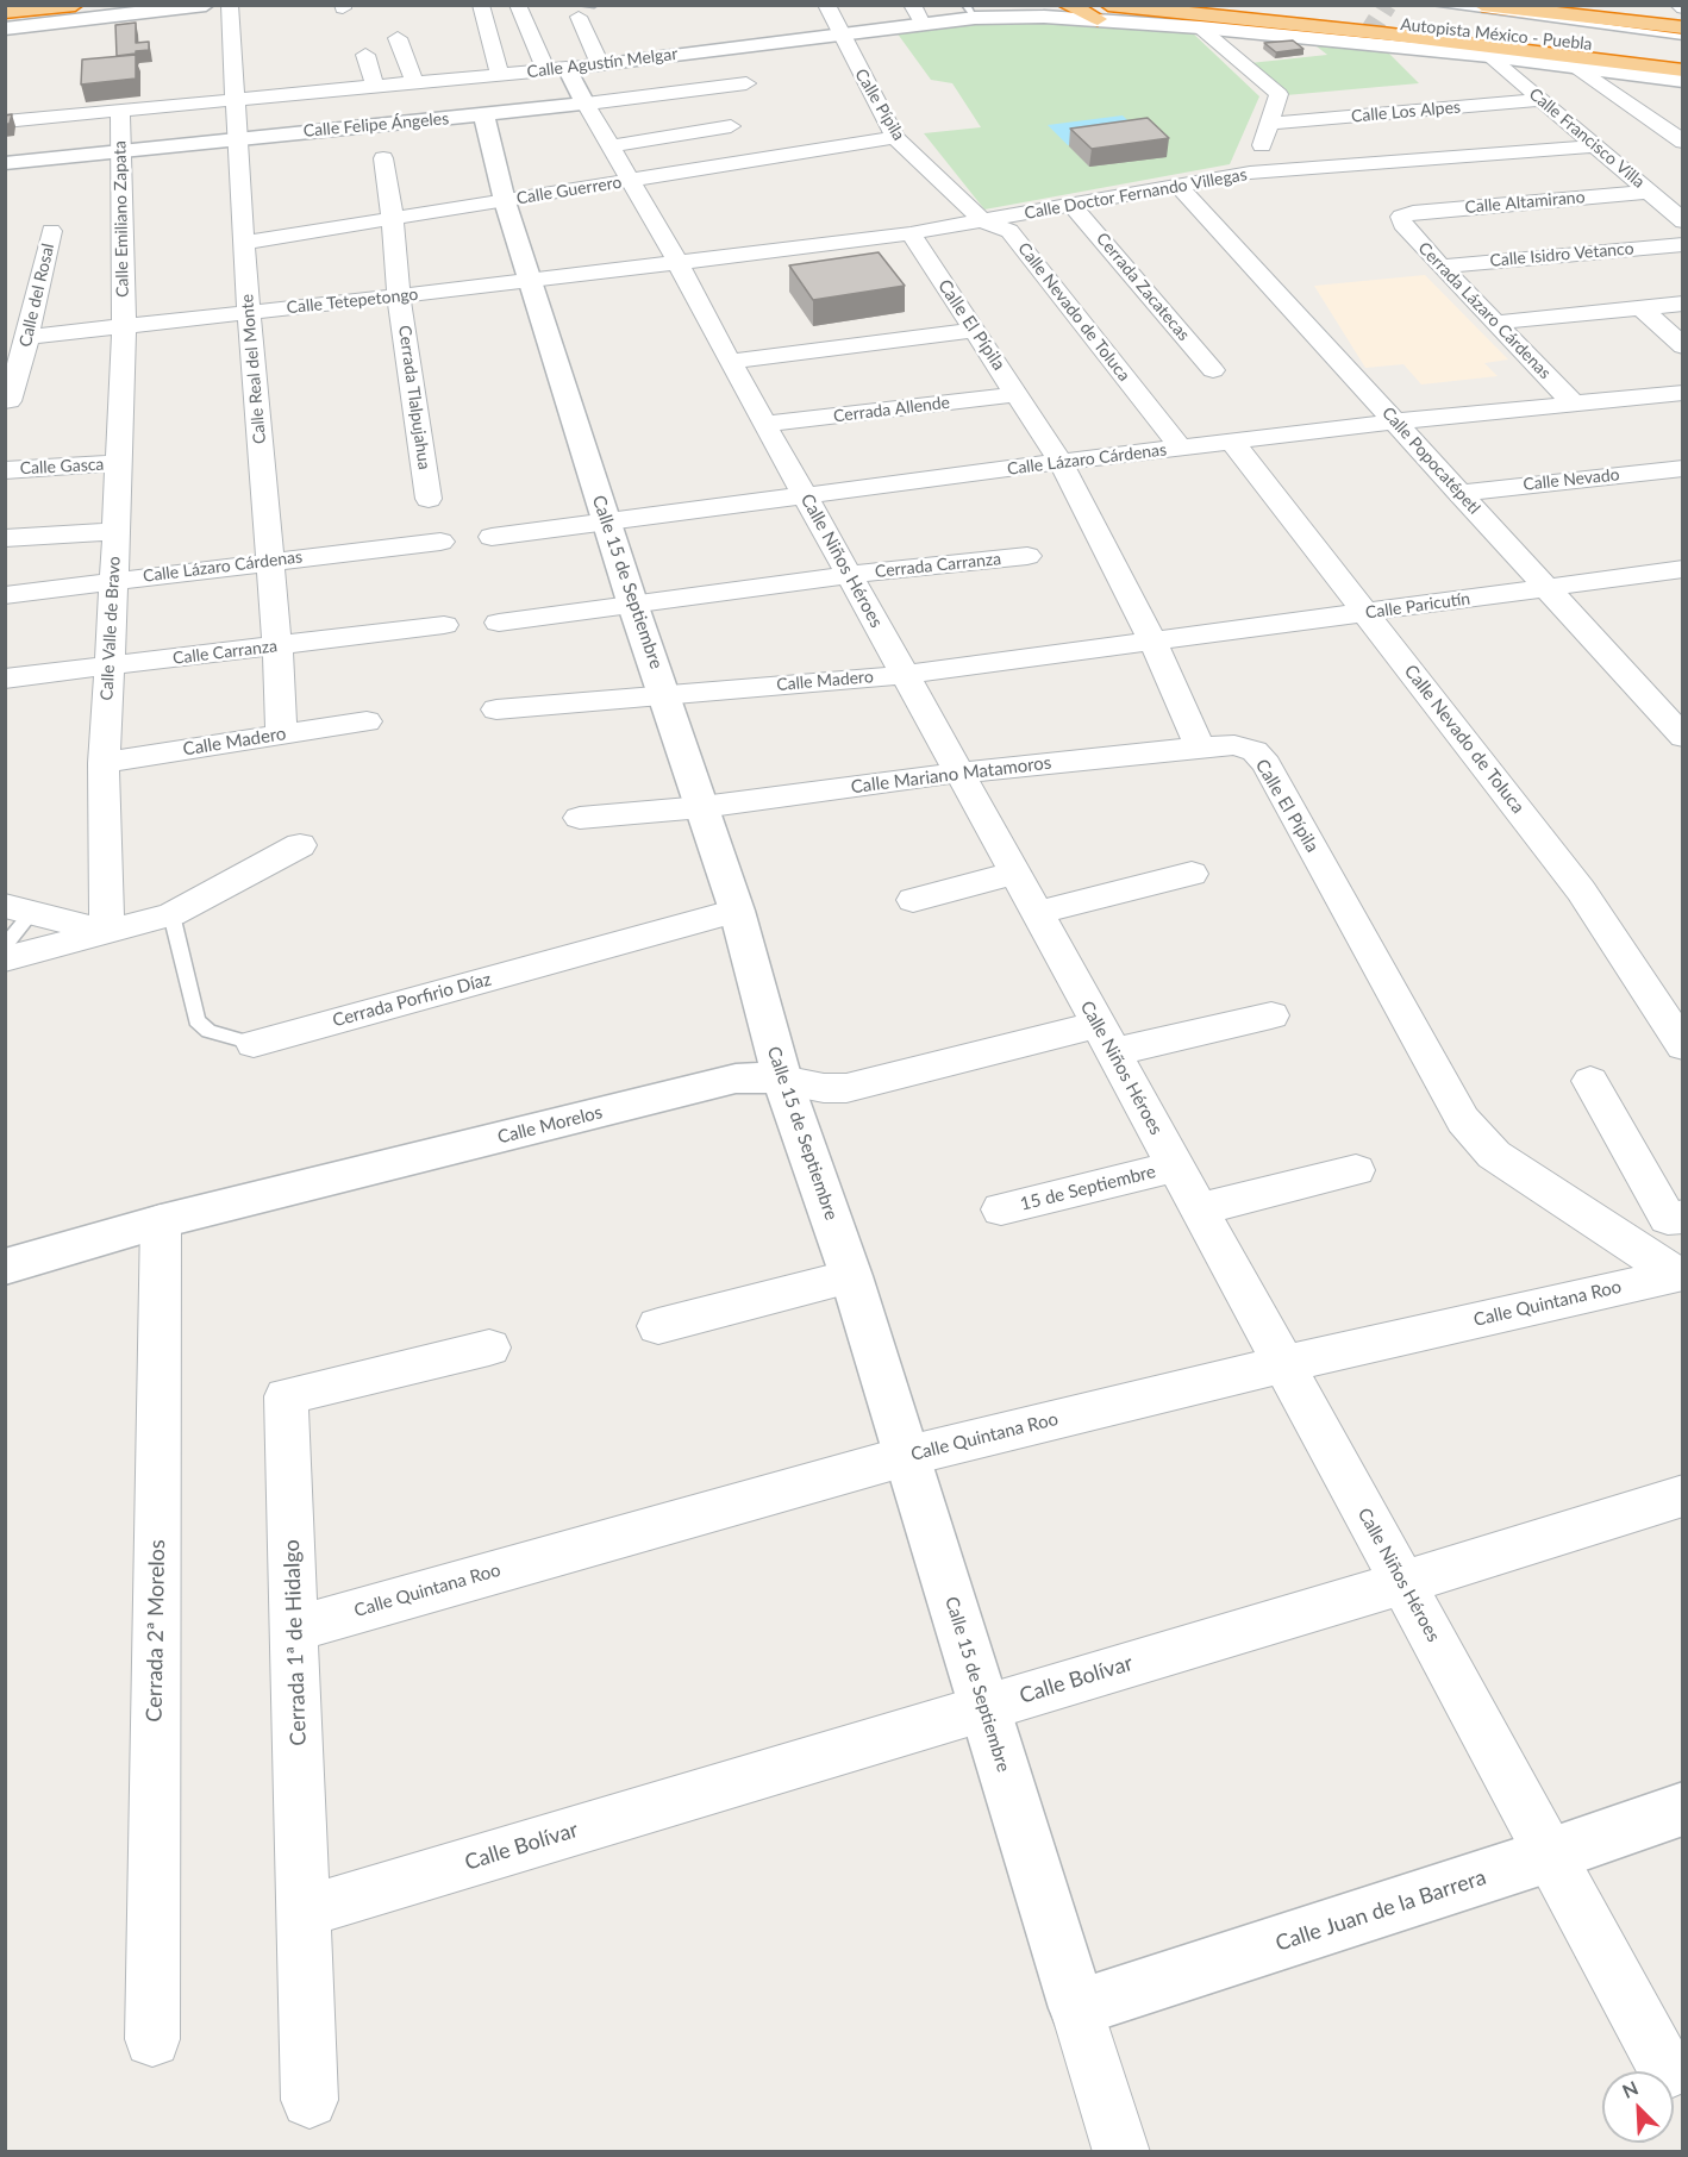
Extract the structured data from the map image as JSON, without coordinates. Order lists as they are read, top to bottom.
{
  "streets": {
    "highway": ["Autopista México - Puebla"],
    "street": [
      "Calle Agustín Melgar",
      "Calle Pípila",
      "Calle Los Alpes",
      "Calle Felipe Ángeles",
      "Calle Francisco Villa",
      "Calle Guerrero",
      "Calle Doctor Fernando Villegas",
      "Calle Altamirano",
      "Calle Emiliano Zapata",
      "Calle Isidro Vetanco",
      "Cerrada Zacatecas",
      "Calle del Rosal",
      "Calle Tetepetongo",
      "Cerrada Lázaro Cárdenas",
      "Calle Nevado de Toluca",
      "Calle El Pípila",
      "Calle Real del Monte",
      "Cerrada Tlalpujahua",
      "Cerrada Allende",
      "Calle Lázaro Cárdenas",
      "Calle Popocatépetl",
      "Calle Gasca",
      "Calle Nevado",
      "Calle Niños Héroes",
      "Cerrada Carranza",
      "Calle 15 de Septiembre",
      "Calle Paricutín",
      "Calle Valle de Bravo",
      "Calle Carranza",
      "Calle Madero",
      "Calle Mariano Matamoros",
      "Cerrada Porfirio Díaz",
      "Calle Morelos",
      "15 de Septiembre",
      "Calle Quintana Roo",
      "Cerrada 2ª Morelos",
      "Cerrada 1ª de Hidalgo",
      "Calle Bolívar",
      "Calle Juan de la Barrera"
    ]
  },
  "crossings": [
    ["Calle Agustín Melgar", "Calle Pípila"],
    ["Calle Agustín Melgar", "Calle Francisco Villa"],
    ["Calle Agustín Melgar", "Calle Emiliano Zapata"],
    ["Calle Agustín Melgar", "Calle Real del Monte"],
    ["Calle Agustín Melgar", "Calle Niños Héroes"],
    ["Calle Pípila", "Calle Guerrero"],
    ["Calle Pípila", "Calle Doctor Fernando Villegas"],
    ["Calle Pípila", "Calle Nevado de Toluca"],
    ["Calle Los Alpes", "Calle Francisco Villa"],
    ["Calle Felipe Ángeles", "Calle Emiliano Zapata"],
    ["Calle Felipe Ángeles", "Calle Real del Monte"],
    ["Calle Felipe Ángeles", "Calle Niños Héroes"],
    ["Calle Felipe Ángeles", "Calle 15 de Septiembre"],
    ["Calle Francisco Villa", "Calle Doctor Fernando Villegas"],
    ["Calle Francisco Villa", "Calle Altamirano"],
    ["Calle Guerrero", "Calle Real del Monte"],
    ["Calle Guerrero", "Cerrada Tlalpujahua"],
    ["Calle Guerrero", "Calle Niños Héroes"],
    ["Calle Guerrero", "Calle 15 de Septiembre"],
    ["Calle Doctor Fernando Villegas", "Cerrada Zacatecas"],
    ["Calle Doctor Fernando Villegas", "Calle Tetepetongo"],
    ["Calle Doctor Fernando Villegas", "Calle Nevado de Toluca"],
    ["Calle Doctor Fernando Villegas", "Calle El Pípila"],
    ["Calle Doctor Fernando Villegas", "Calle Popocatépetl"],
    ["Calle Doctor Fernando Villegas", "Calle Niños Héroes"],
    ["Calle Altamirano", "Cerrada Lázaro Cárdenas"],
    ["Calle Emiliano Zapata", "Calle Tetepetongo"],
    ["Calle Emiliano Zapata", "Calle Valle de Bravo"],
    ["Calle Isidro Vetanco", "Cerrada Lázaro Cárdenas"],
    ["Calle del Rosal", "Calle Tetepetongo"],
    ["Calle Tetepetongo", "Calle Real del Monte"],
    ["Calle Tetepetongo", "Cerrada Tlalpujahua"],
    ["Calle Tetepetongo", "Calle Niños Héroes"],
    ["Calle Tetepetongo", "Calle 15 de Septiembre"],
    ["Calle Tetepetongo", "Calle Valle de Bravo"],
    ["Cerrada Lázaro Cárdenas", "Calle Lázaro Cárdenas"],
    ["Calle Nevado de Toluca", "Calle Lázaro Cárdenas"],
    ["Calle Nevado de Toluca", "Calle Paricutín"],
    ["Calle El Pípila", "Cerrada Allende"],
    ["Calle El Pípila", "Calle Lázaro Cárdenas"],
    ["Calle El Pípila", "Calle Paricutín"],
    ["Calle El Pípila", "Calle Madero"],
    ["Calle El Pípila", "Calle Mariano Matamoros"],
    ["Calle El Pípila", "Calle Quintana Roo"],
    ["Calle Real del Monte", "Calle Lázaro Cárdenas"],
    ["Calle Real del Monte", "Calle Carranza"],
    ["Calle Real del Monte", "Calle Madero"],
    ["Cerrada Allende", "Calle Niños Héroes"],
    ["Calle Lázaro Cárdenas", "Calle Popocatépetl"],
    ["Calle Lázaro Cárdenas", "Calle Niños Héroes"],
    ["Calle Lázaro Cárdenas", "Calle 15 de Septiembre"],
    ["Calle Lázaro Cárdenas", "Calle Valle de Bravo"],
    ["Calle Popocatépetl", "Calle Nevado"],
    ["Calle Popocatépetl", "Calle Paricutín"],
    ["Calle Gasca", "Calle Valle de Bravo"],
    ["Calle Niños Héroes", "Cerrada Carranza"],
    ["Calle Niños Héroes", "Calle Madero"],
    ["Calle Niños Héroes", "Calle Mariano Matamoros"],
    ["Calle Niños Héroes", "Calle Morelos"],
    ["Calle Niños Héroes", "15 de Septiembre"],
    ["Calle Niños Héroes", "Calle Quintana Roo"],
    ["Calle Niños Héroes", "Calle Bolívar"],
    ["Calle Niños Héroes", "Calle Juan de la Barrera"],
    ["Calle 15 de Septiembre", "Calle Madero"],
    ["Calle 15 de Septiembre", "Calle Mariano Matamoros"],
    ["Calle 15 de Septiembre", "Cerrada Porfirio Díaz"],
    ["Calle 15 de Septiembre", "Calle Morelos"],
    ["Calle 15 de Septiembre", "Calle Quintana Roo"],
    ["Calle 15 de Septiembre", "Calle Bolívar"],
    ["Calle 15 de Septiembre", "Calle Juan de la Barrera"],
    ["Calle Paricutín", "Calle Madero"],
    ["Calle Valle de Bravo", "Calle Carranza"],
    ["Calle Valle de Bravo", "Calle Madero"],
    ["Calle Morelos", "Cerrada 2ª Morelos"],
    ["Calle Quintana Roo", "Cerrada 1ª de Hidalgo"],
    ["Cerrada 1ª de Hidalgo", "Calle Bolívar"]
  ],
  "north": "top left"
}
